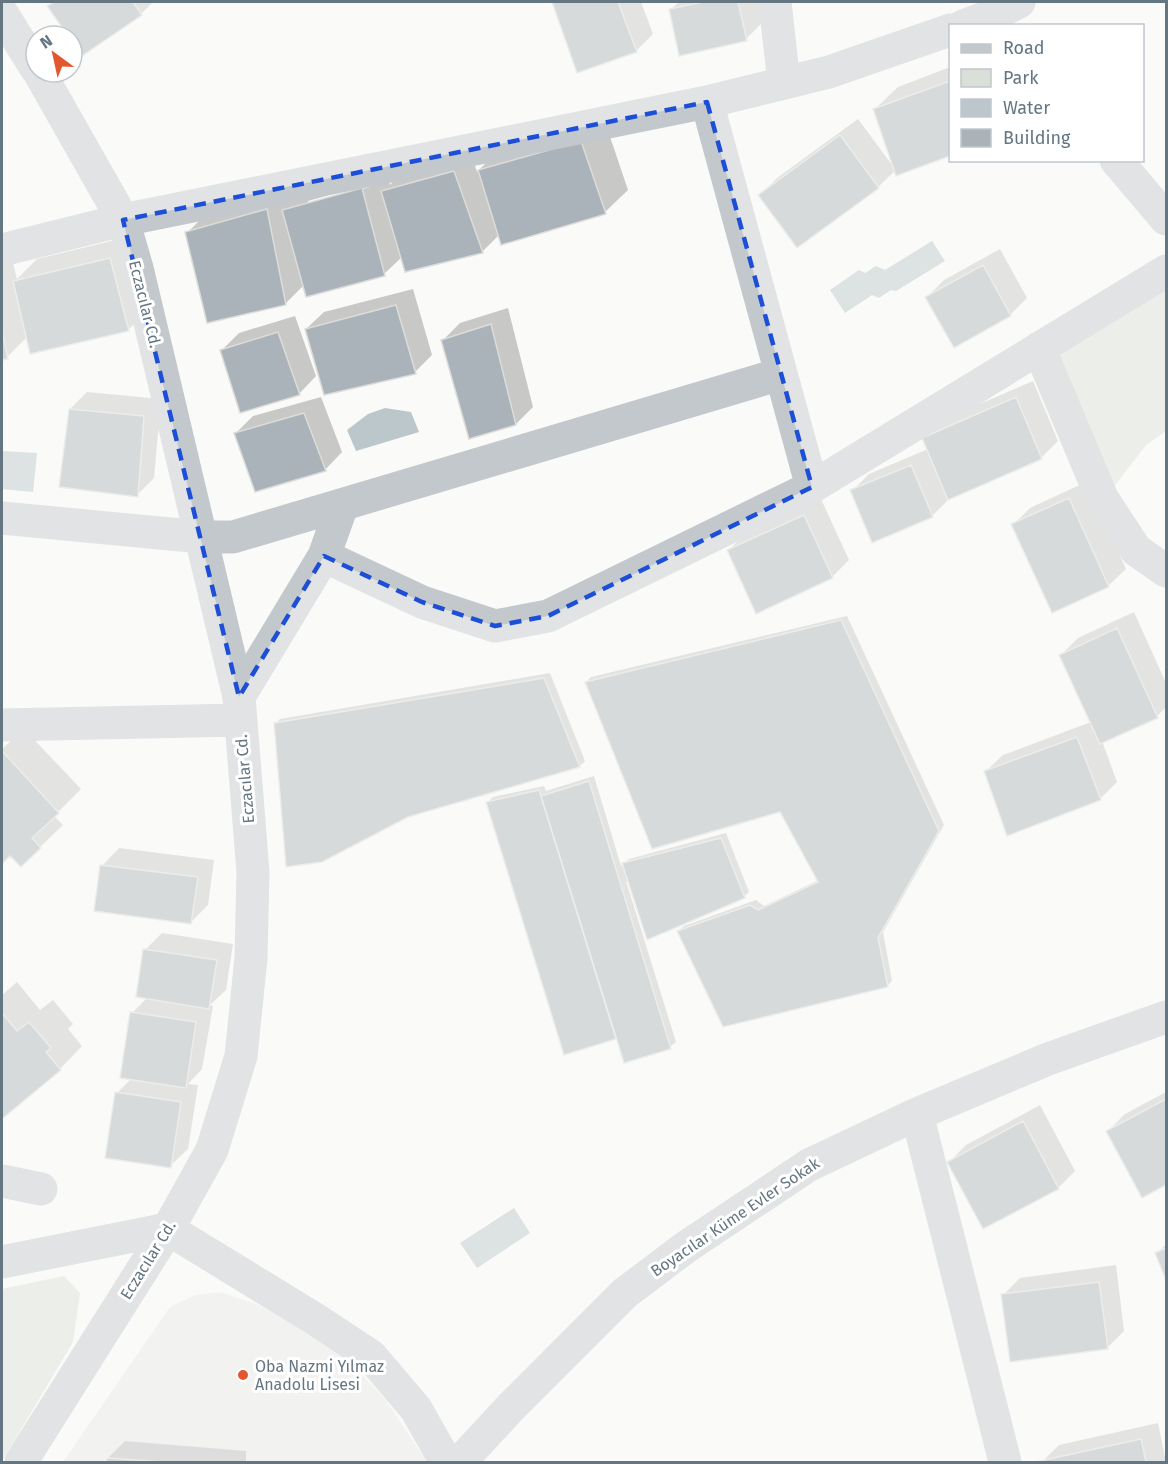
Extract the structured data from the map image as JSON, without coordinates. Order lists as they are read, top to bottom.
{
  "streets": {
    "street": ["Eczacılar Cd.", "Boyacılar Küme Evler Sokak"]
  },
  "places": ["Oba Nazmi Yılmaz Anadolu Lisesi"],
  "legend": [
    "Road",
    "Park",
    "Water",
    "Building"
  ],
  "north": "top left"
}
